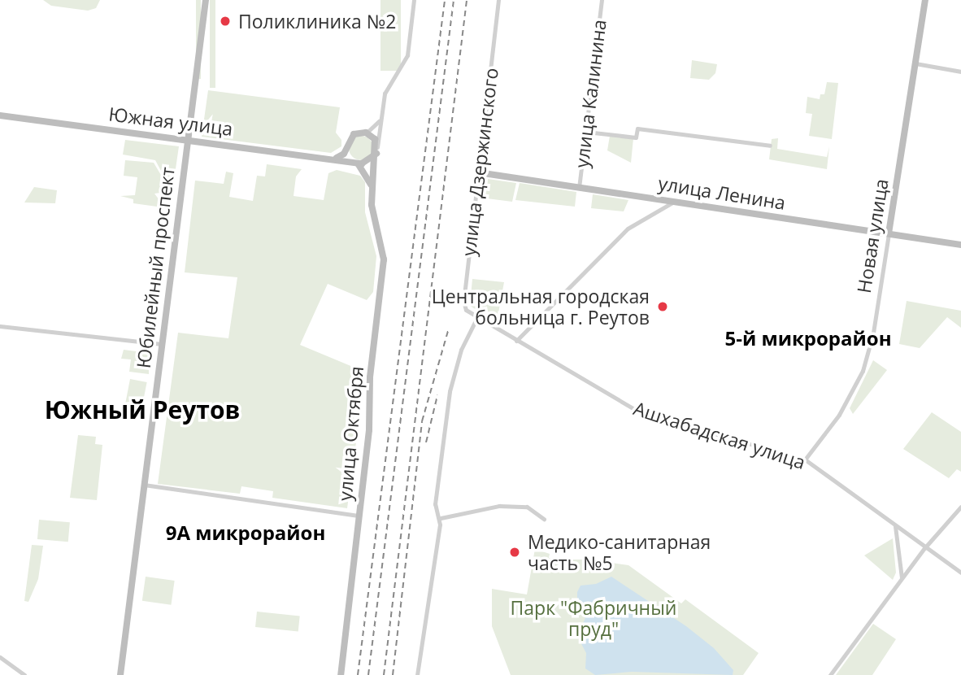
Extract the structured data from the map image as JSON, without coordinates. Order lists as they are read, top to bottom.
{
  "streets": {
    "street": [
      "улица Калинина",
      "Южная улица",
      "улица Дзержинского",
      "улица Ленина",
      "Новая улица",
      "Юбилейный проспект",
      "улица Октября",
      "Ашхабадская улица"
    ]
  },
  "crossings": [
    ["улица Калинина", "улица Ленина"],
    ["Южная улица", "Юбилейный проспект"],
    ["Южная улица", "улица Октября"],
    ["улица Дзержинского", "улица Ленина"],
    ["улица Дзержинского", "Ашхабадская улица"],
    ["улица Ленина", "Новая улица"],
    ["Новая улица", "Ашхабадская улица"]
  ],
  "districts": ["5-й микрорайон", "Южный Реутов", "9А микрорайон"],
  "parks": ["Парк \"Фабричный пруд\""],
  "places": ["Поликлиника №2", "Центральная городская больница г. Реутов", "Медико-санитарная часть №5"]
}
